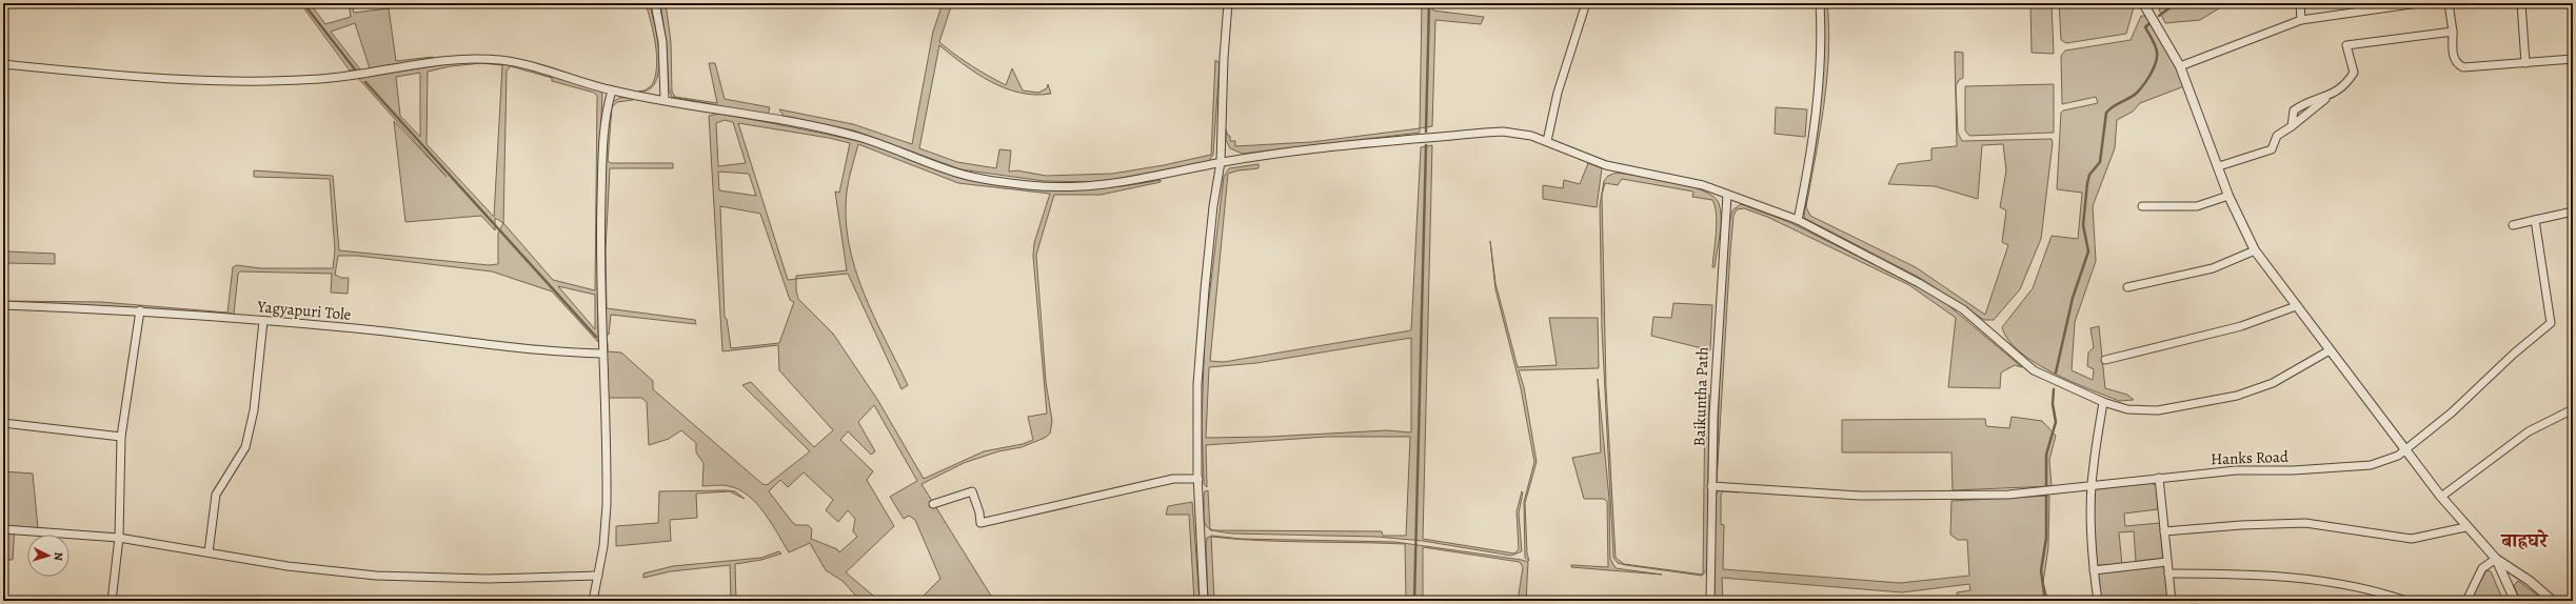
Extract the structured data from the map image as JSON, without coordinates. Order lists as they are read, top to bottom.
{
  "streets": {
    "street": ["Yagyapuri Tole", "Baikuntha Path", "Hanks Road"]
  },
  "crossings": [
    ["Baikuntha Path", "Hanks Road"]
  ],
  "districts": ["बाह्रघरे"],
  "north": "right"
}
